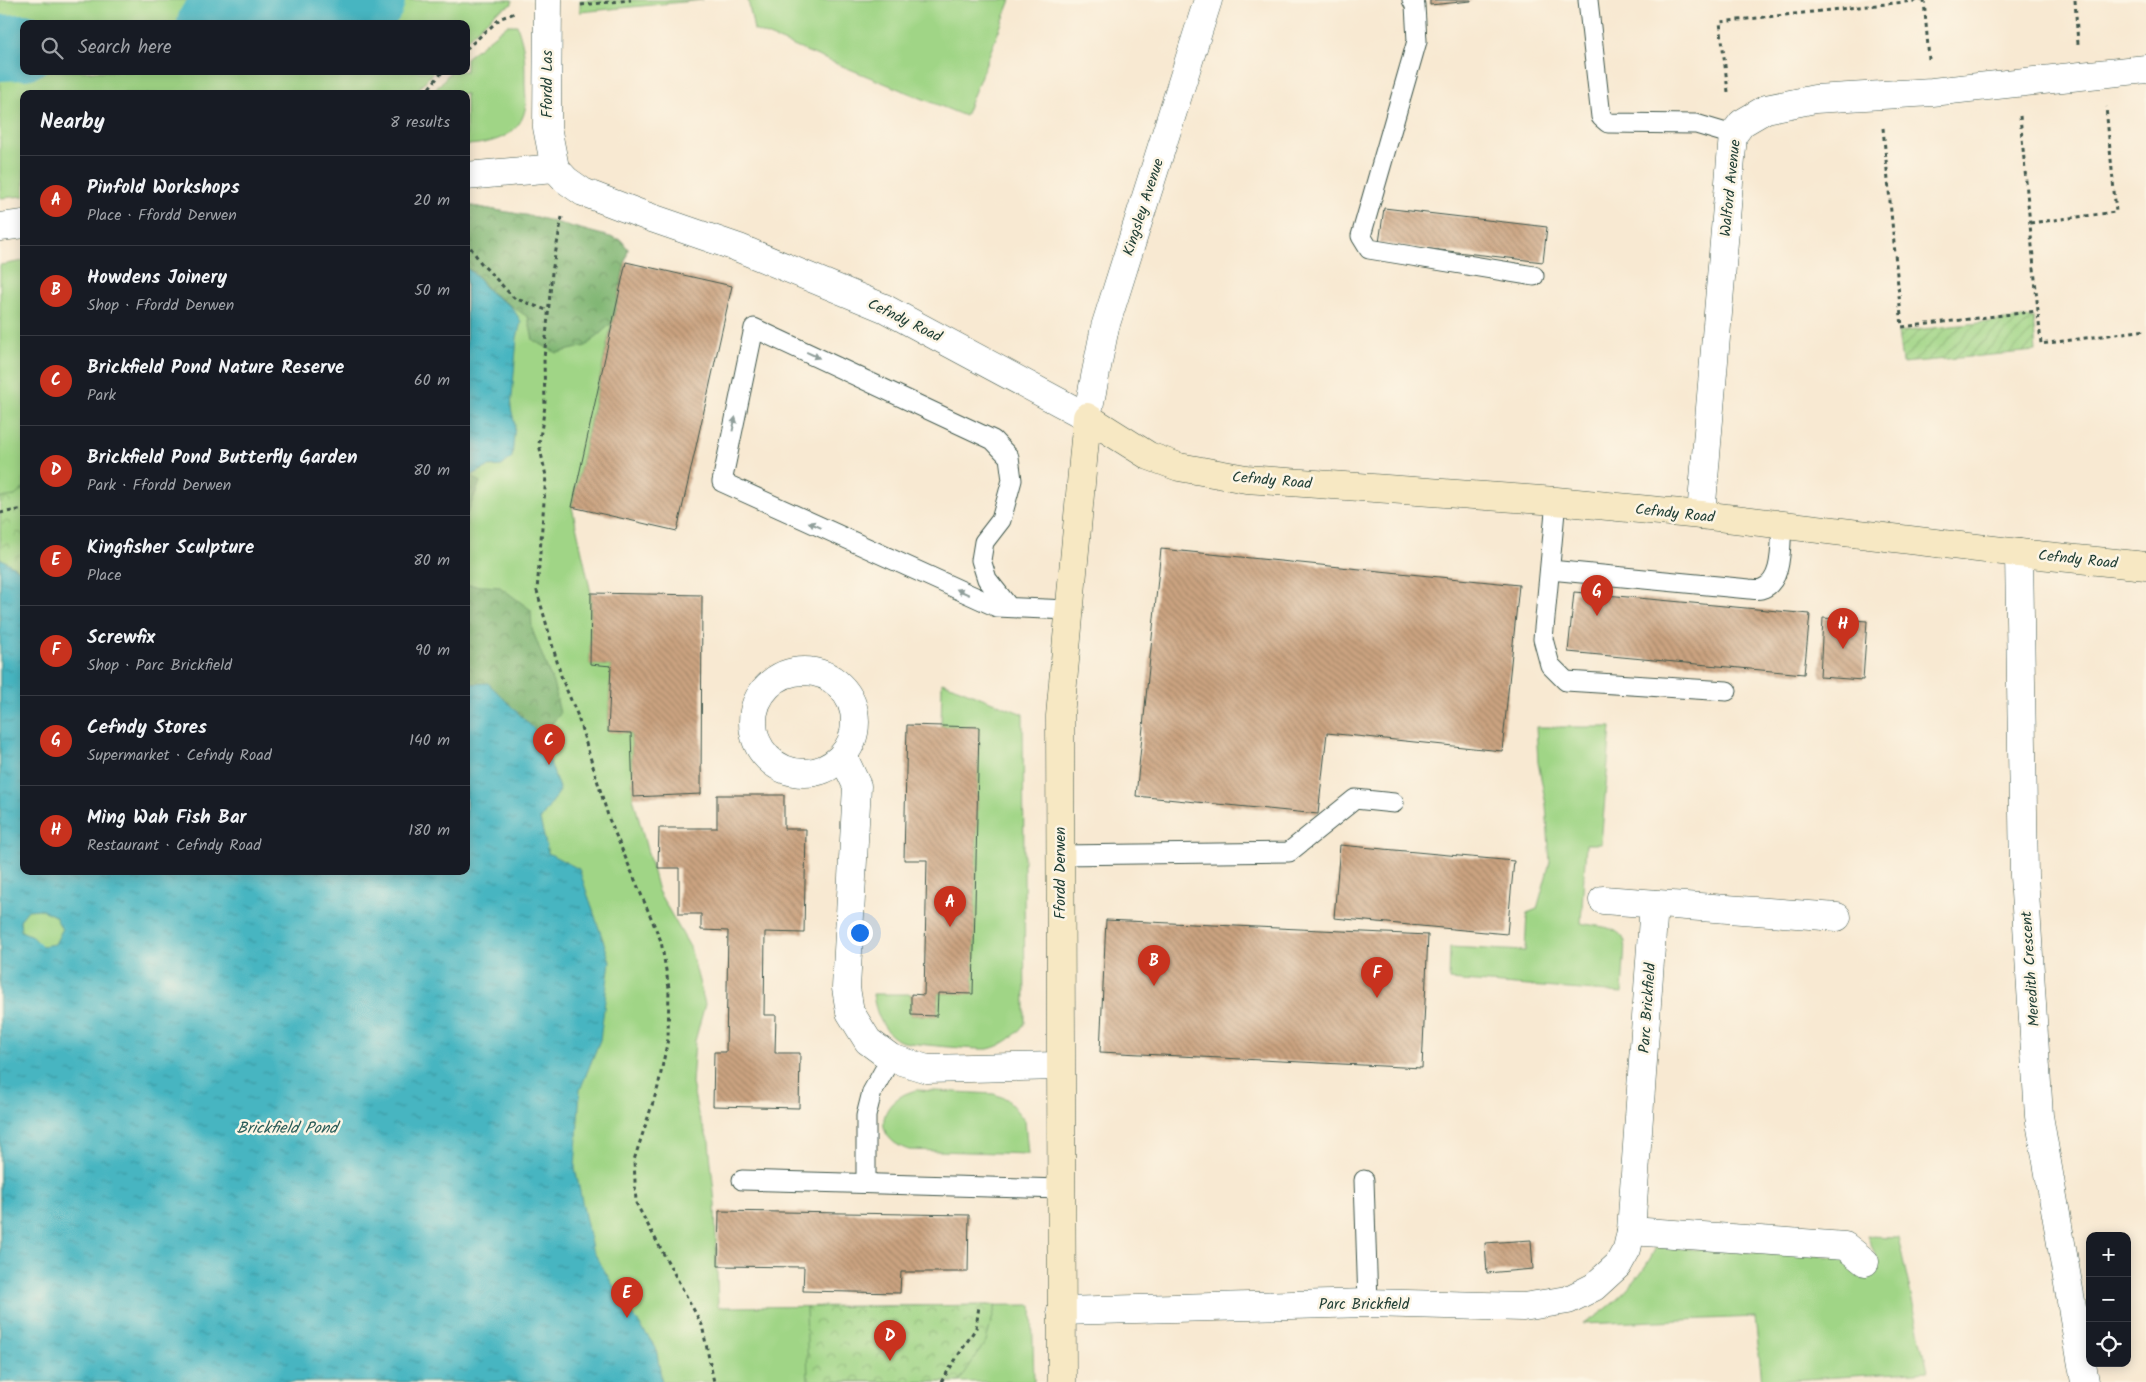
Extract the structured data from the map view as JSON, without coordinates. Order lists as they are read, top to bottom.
{
  "streets": {
    "street": [
      "Ffordd Las",
      "Walford Avenue",
      "Kingsley Avenue",
      "Cefndy Road",
      "Ffordd Derwen",
      "Meredith Crescent",
      "Parc Brickfield"
    ]
  },
  "crossings": [
    ["Ffordd Las", "Cefndy Road"],
    ["Walford Avenue", "Cefndy Road"],
    ["Kingsley Avenue", "Cefndy Road"],
    ["Kingsley Avenue", "Ffordd Derwen"],
    ["Cefndy Road", "Ffordd Derwen"],
    ["Cefndy Road", "Meredith Crescent"],
    ["Ffordd Derwen", "Parc Brickfield"]
  ],
  "water": ["Brickfield Pond"],
  "page": {
    "search": "Search here",
    "heading": ["Nearby", "8 results"],
    "list": [
      {
        "mark": "A",
        "name": "Pinfold Workshops",
        "note": "Place · Ffordd Derwen",
        "value": "20 m"
      },
      {
        "mark": "B",
        "name": "Howdens Joinery",
        "note": "Shop · Ffordd Derwen",
        "value": "50 m"
      },
      {
        "mark": "C",
        "name": "Brickfield Pond Nature Reserve",
        "note": "Park",
        "value": "60 m"
      },
      {
        "mark": "D",
        "name": "Brickfield Pond Butterfly Garden",
        "note": "Park · Ffordd Derwen",
        "value": "80 m"
      },
      {
        "mark": "E",
        "name": "Kingfisher Sculpture",
        "note": "Place",
        "value": "80 m"
      },
      {
        "mark": "F",
        "name": "Screwfix",
        "note": "Shop · Parc Brickfield",
        "value": "90 m"
      },
      {
        "mark": "G",
        "name": "Cefndy Stores",
        "note": "Supermarket · Cefndy Road",
        "value": "140 m"
      },
      {
        "mark": "H",
        "name": "Ming Wah Fish Bar",
        "note": "Restaurant · Cefndy Road",
        "value": "180 m"
      }
    ],
    "pins": [
      "G",
      "H",
      "C",
      "A",
      "B",
      "F",
      "E",
      "D"
    ],
    "map_buttons": ["+", "−"]
  }
}
